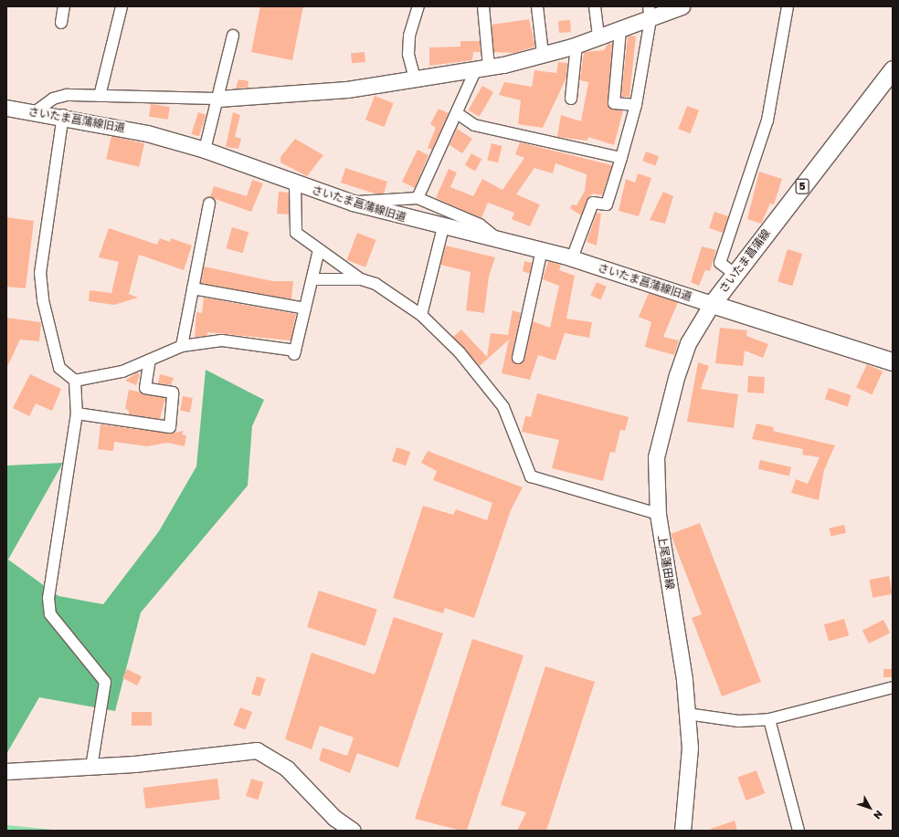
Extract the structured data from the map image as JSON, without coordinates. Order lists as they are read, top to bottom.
{
  "streets": {
    "main road": ["5", "さいたま菖蒲線"],
    "street": ["さいたま菖蒲線旧道", "上尾蓮田線"]
  },
  "crossings": [
    ["さいたま菖蒲線旧道", "さいたま菖蒲線"],
    ["さいたま菖蒲線旧道", "上尾蓮田線"],
    ["さいたま菖蒲線", "上尾蓮田線"]
  ],
  "north": "bottom right"
}
